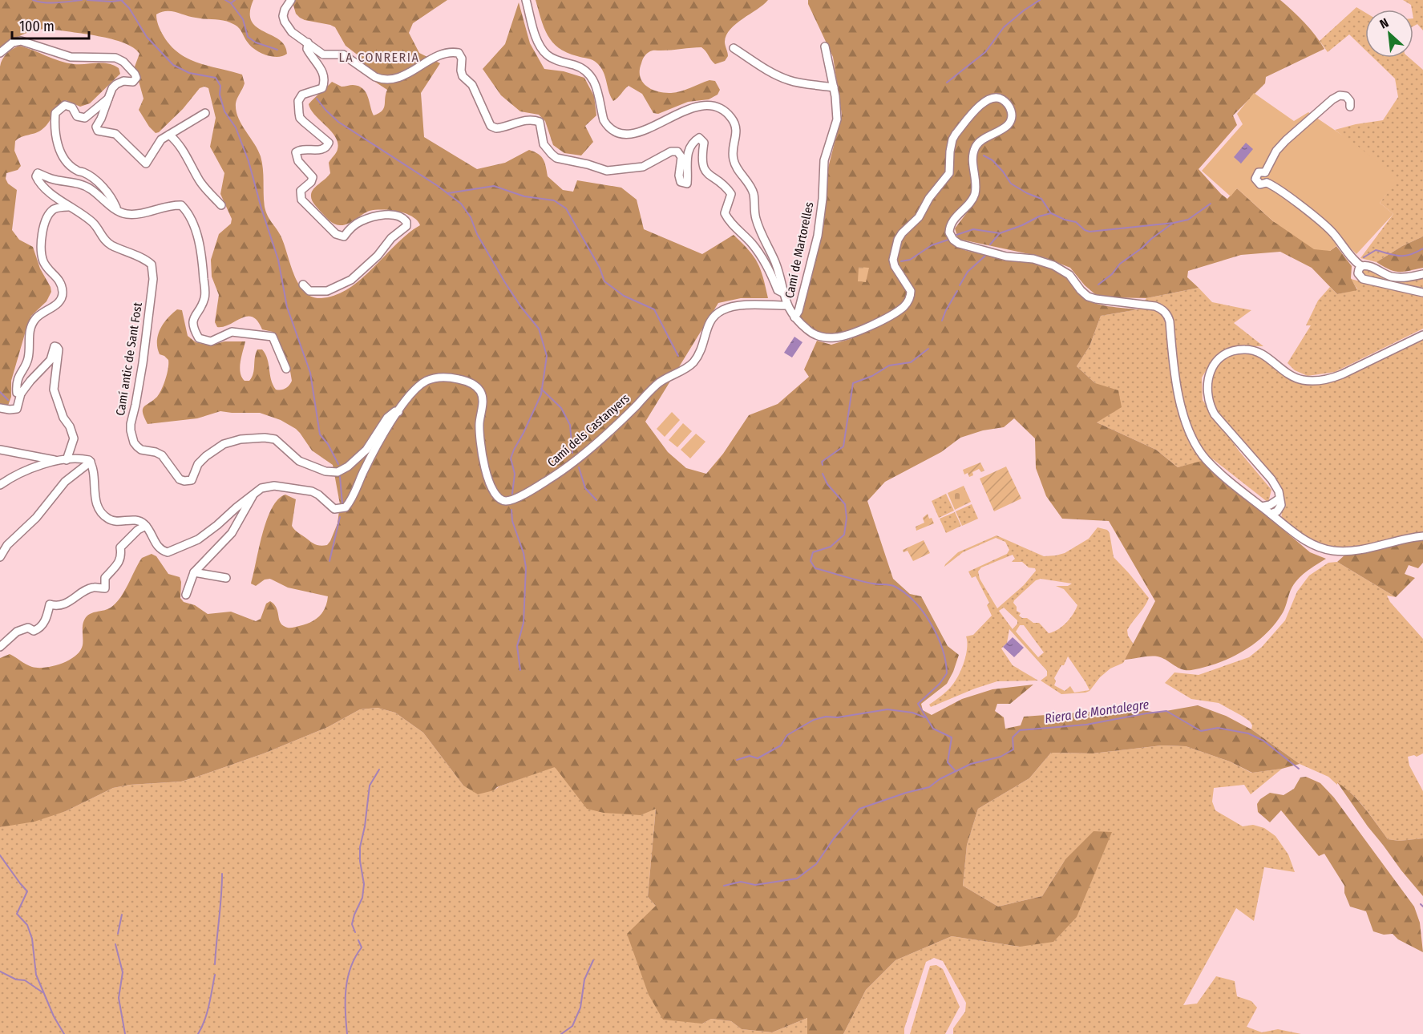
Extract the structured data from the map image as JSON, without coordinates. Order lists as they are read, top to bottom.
{
  "streets": {
    "street": ["Camí de Martorelles", "Camí antic de Sant Fost", "Camí dels Castanyers"]
  },
  "crossings": [
    ["Camí antic de Sant Fost", "Camí dels Castanyers"]
  ],
  "districts": ["LA CONRERIA"],
  "water": ["Riera de Montalegre"],
  "scale_bar": "100 m",
  "north": "top left"
}
